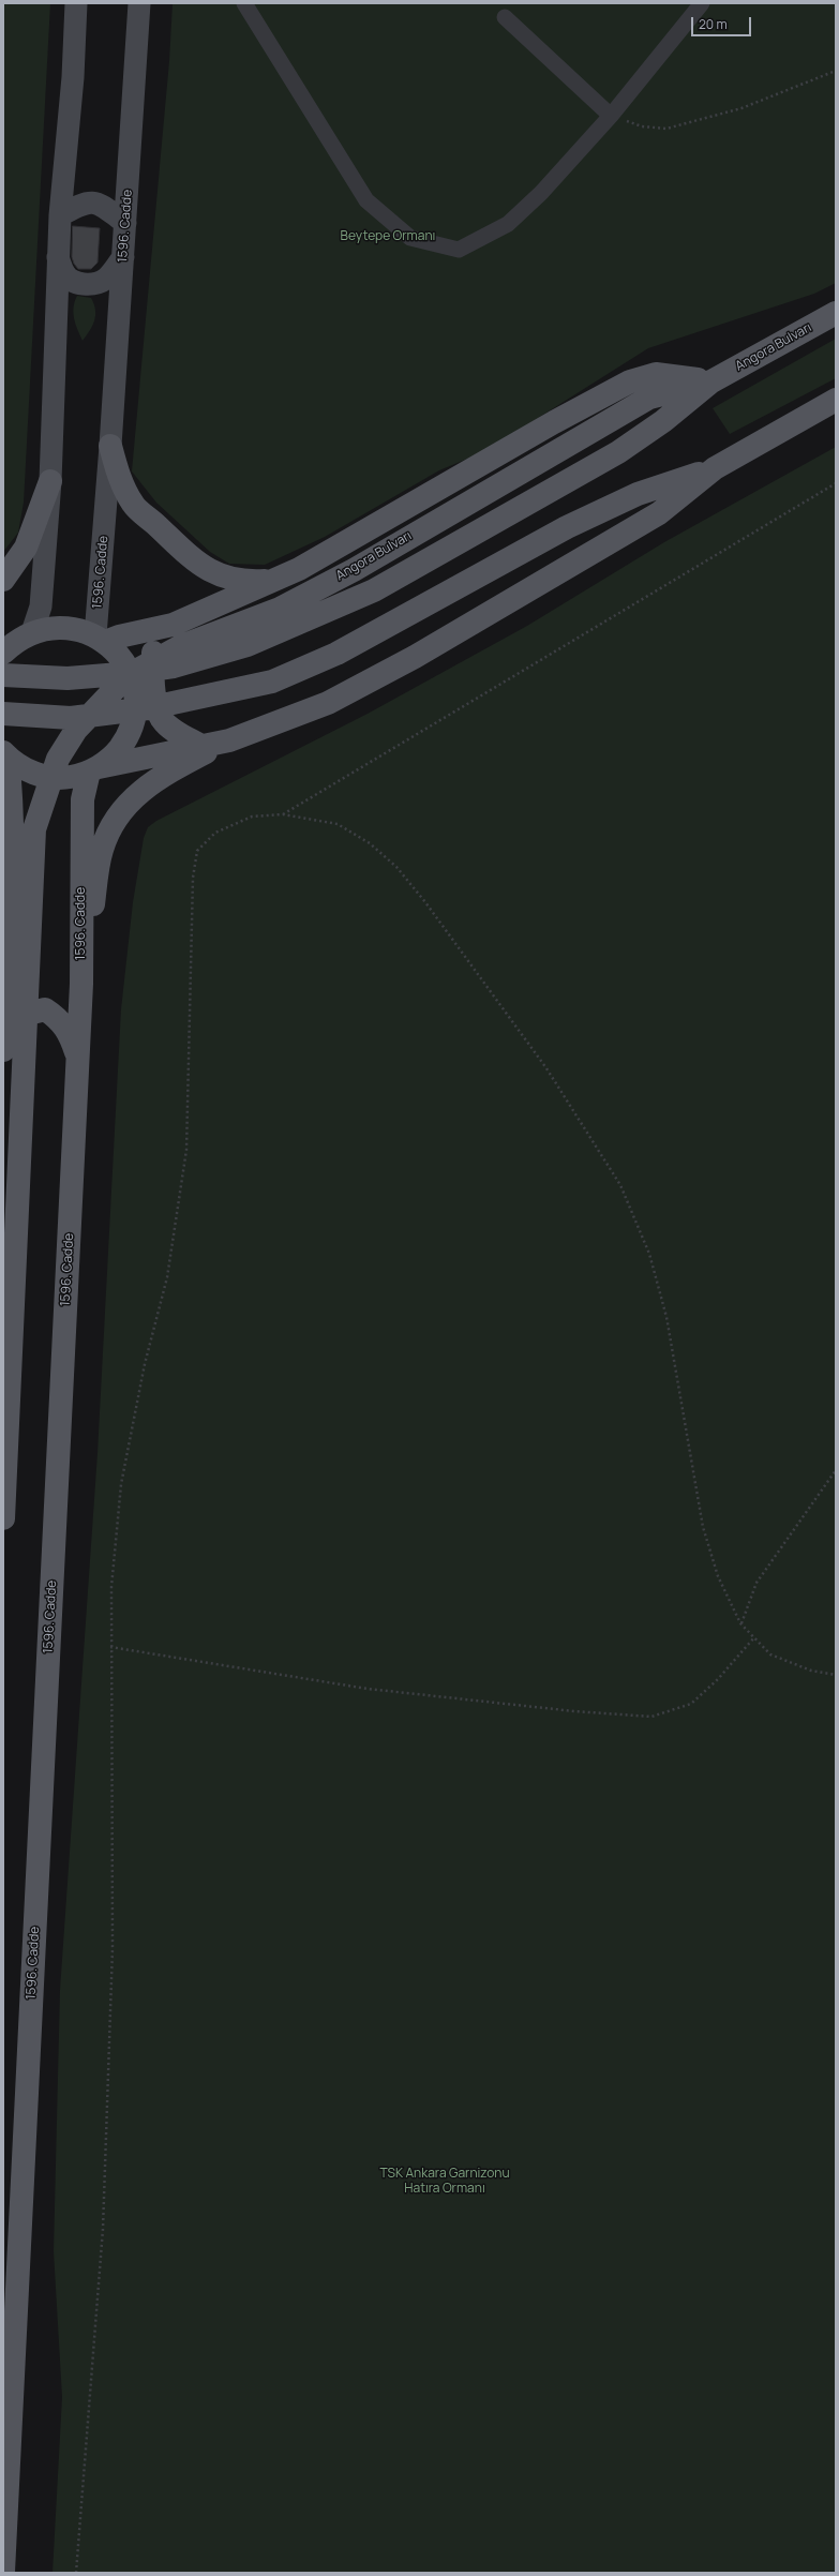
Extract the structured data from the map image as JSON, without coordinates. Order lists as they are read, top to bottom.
{
  "streets": {
    "main road": ["1596. Cadde", "Angora Bulvarı"]
  },
  "crossings": [
    ["1596. Cadde", "Angora Bulvarı"]
  ],
  "parks": ["Beytepe Ormanı", "TSK Ankara Garnizonu Hatıra Ormanı"],
  "scale_bar": "20 m"
}
